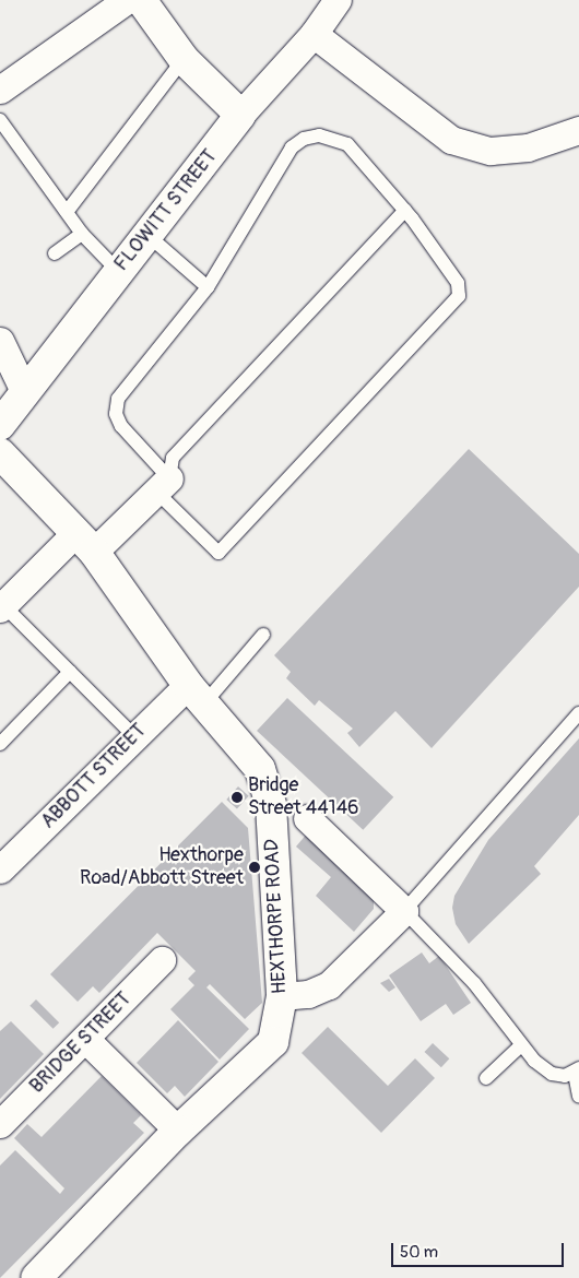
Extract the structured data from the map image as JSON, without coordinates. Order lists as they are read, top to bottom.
{
  "streets": {
    "street": [
      "FLOWITT STREET",
      "ABBOTT STREET",
      "HEXTHORPE ROAD",
      "BRIDGE STREET"
    ]
  },
  "crossings": [
    ["ABBOTT STREET", "HEXTHORPE ROAD"]
  ],
  "places": ["Bridge Street 44146", "Hexthorpe Road/Abbott Street"],
  "scale_bar": "50 m"
}
